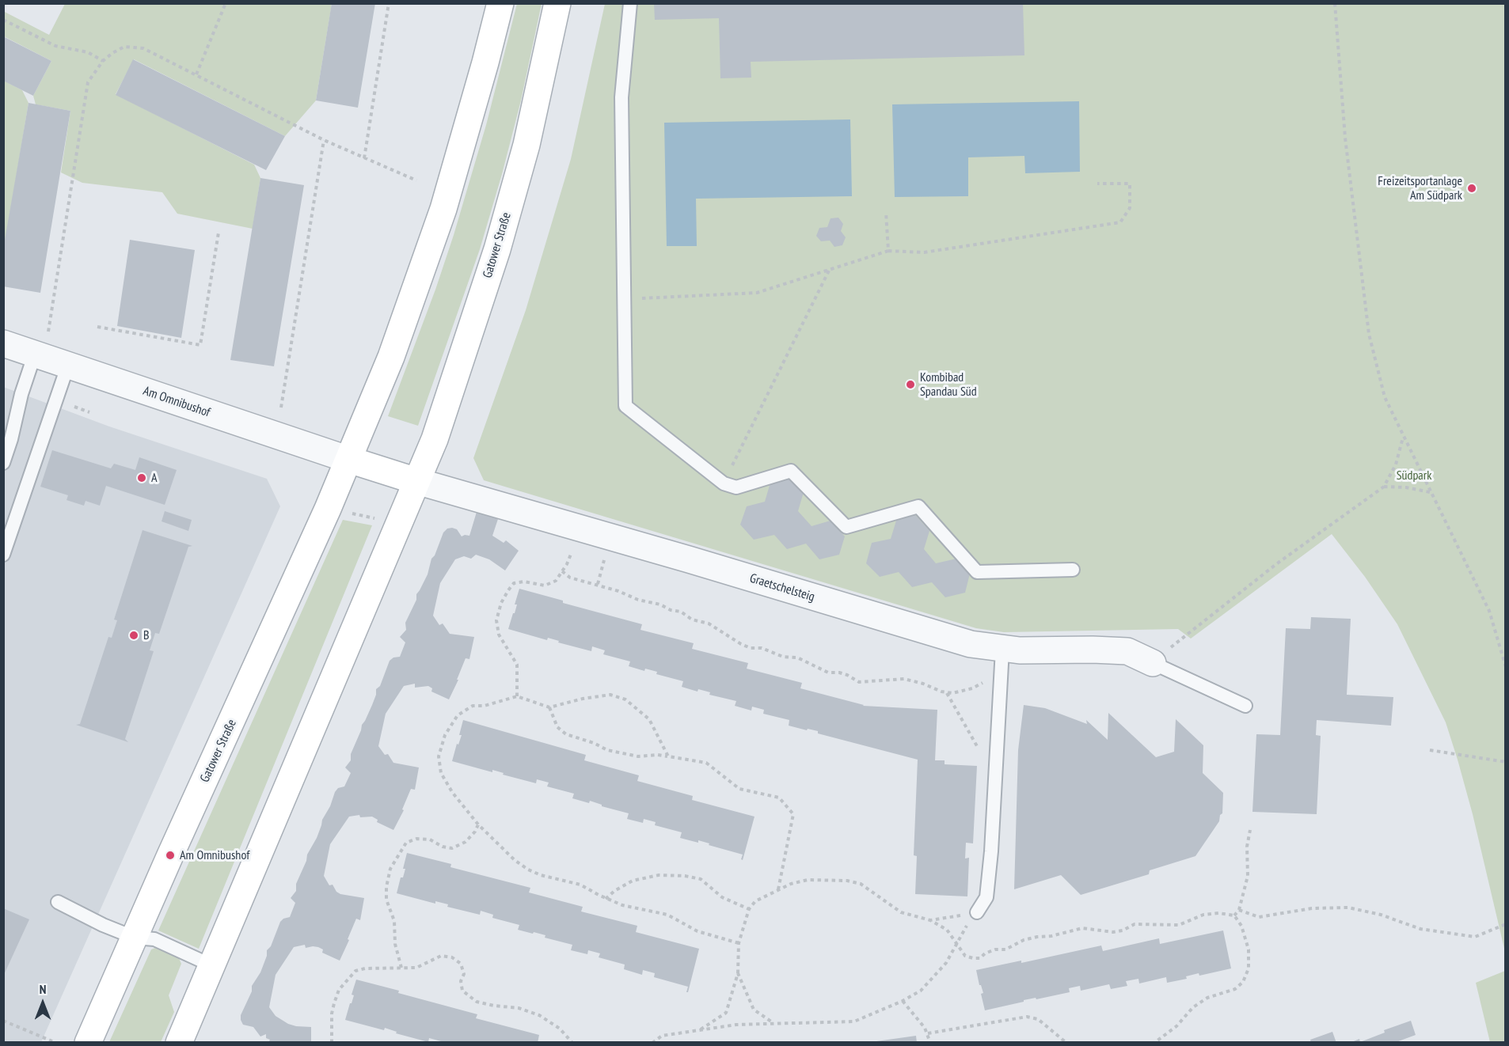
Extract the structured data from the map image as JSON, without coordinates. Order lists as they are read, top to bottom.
{
  "streets": {
    "main road": ["Gatower Straße"],
    "street": ["Am Omnibushof", "Graetschelsteig"]
  },
  "crossings": [
    ["Gatower Straße", "Am Omnibushof"],
    ["Gatower Straße", "Graetschelsteig"]
  ],
  "parks": ["Südpark"],
  "places": [
    "Freizeitsportanlage Am Südpark",
    "Kombibad Spandau Süd",
    "A",
    "B",
    "Am Omnibushof"
  ],
  "north": "top"
}
